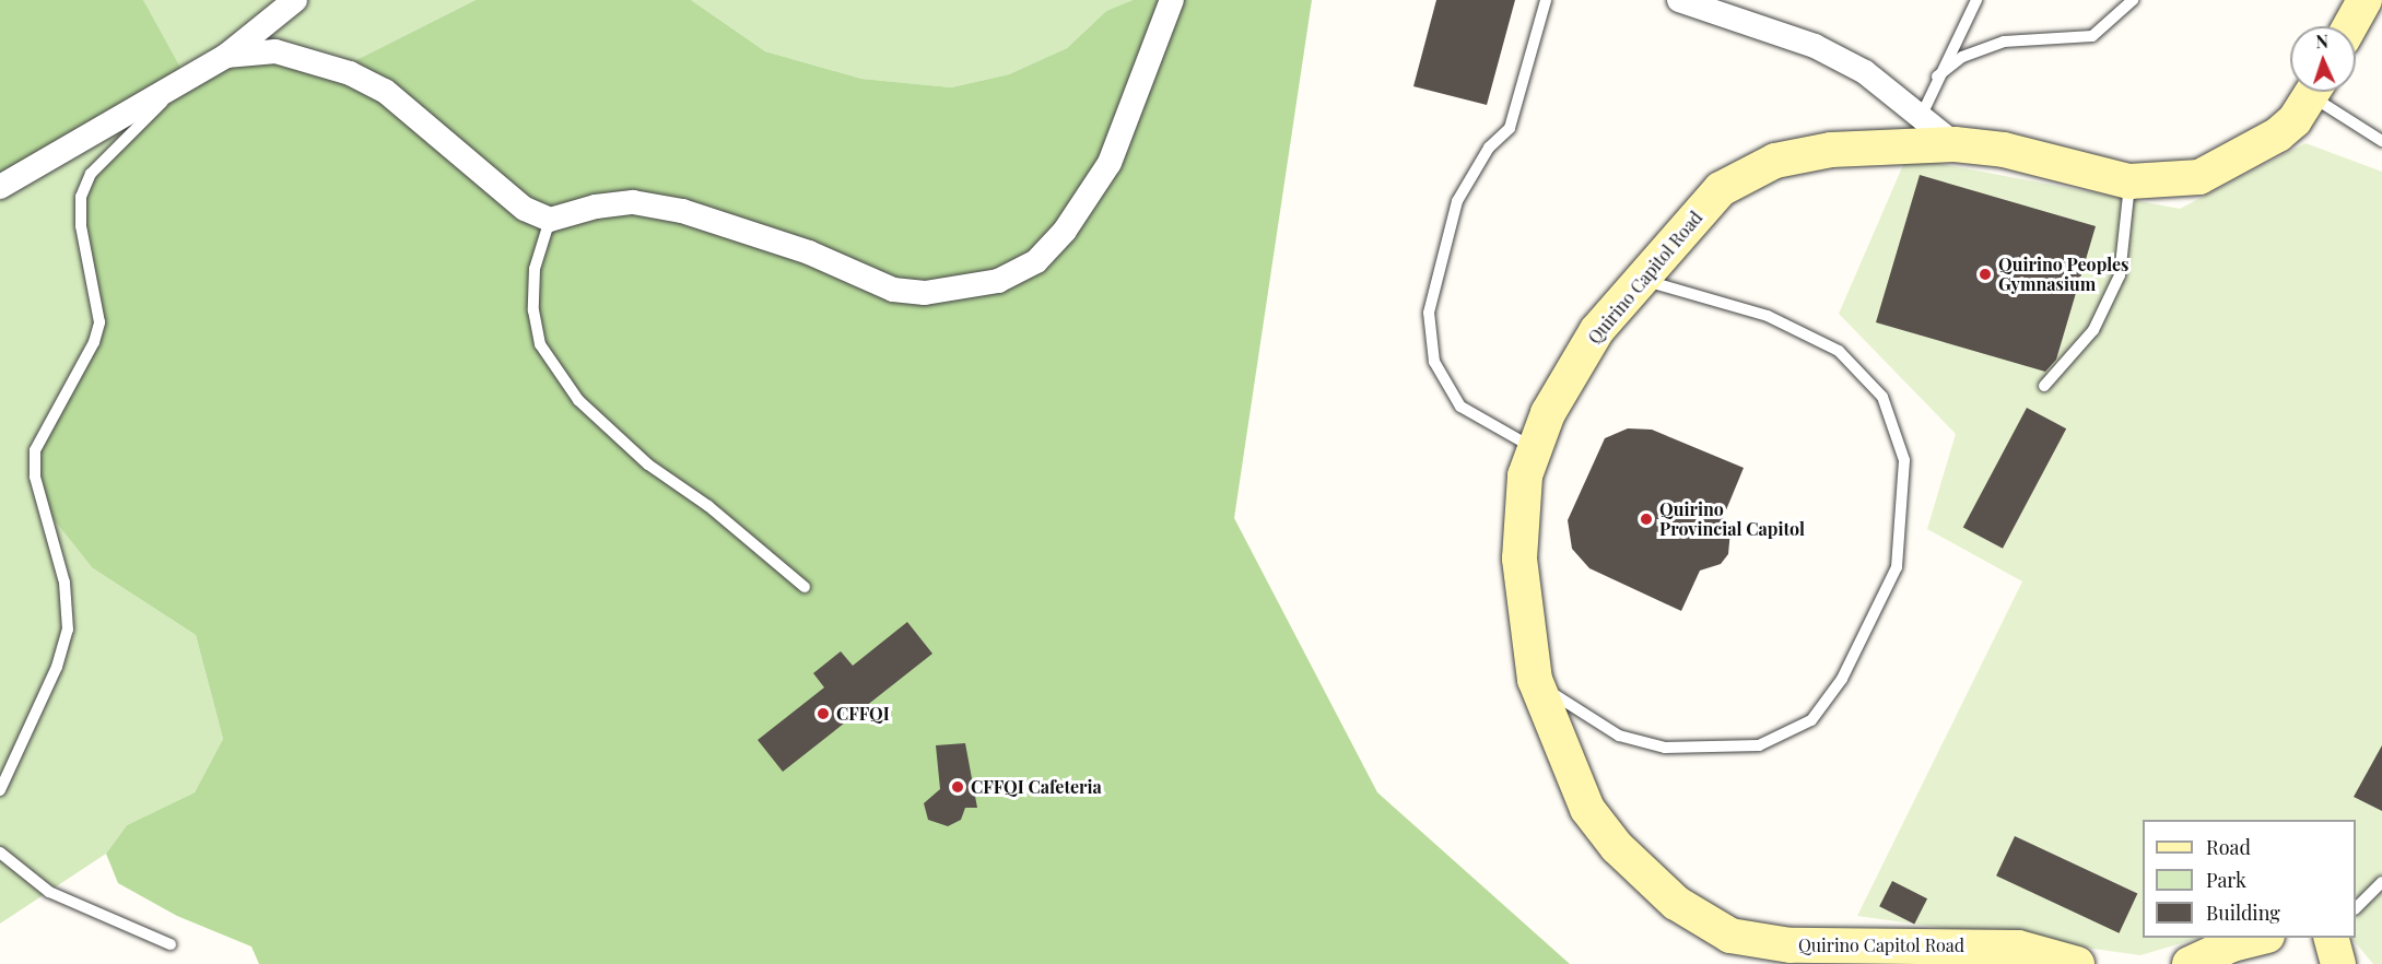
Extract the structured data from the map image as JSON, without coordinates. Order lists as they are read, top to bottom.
{
  "streets": {
    "street": ["Quirino Capitol Road"]
  },
  "places": [
    "Quirino Peoples Gymnasium",
    "Quirino Provincial Capitol",
    "CFFQI",
    "CFFQI Cafeteria"
  ],
  "legend": ["Road", "Park", "Building"],
  "north": "top"
}
